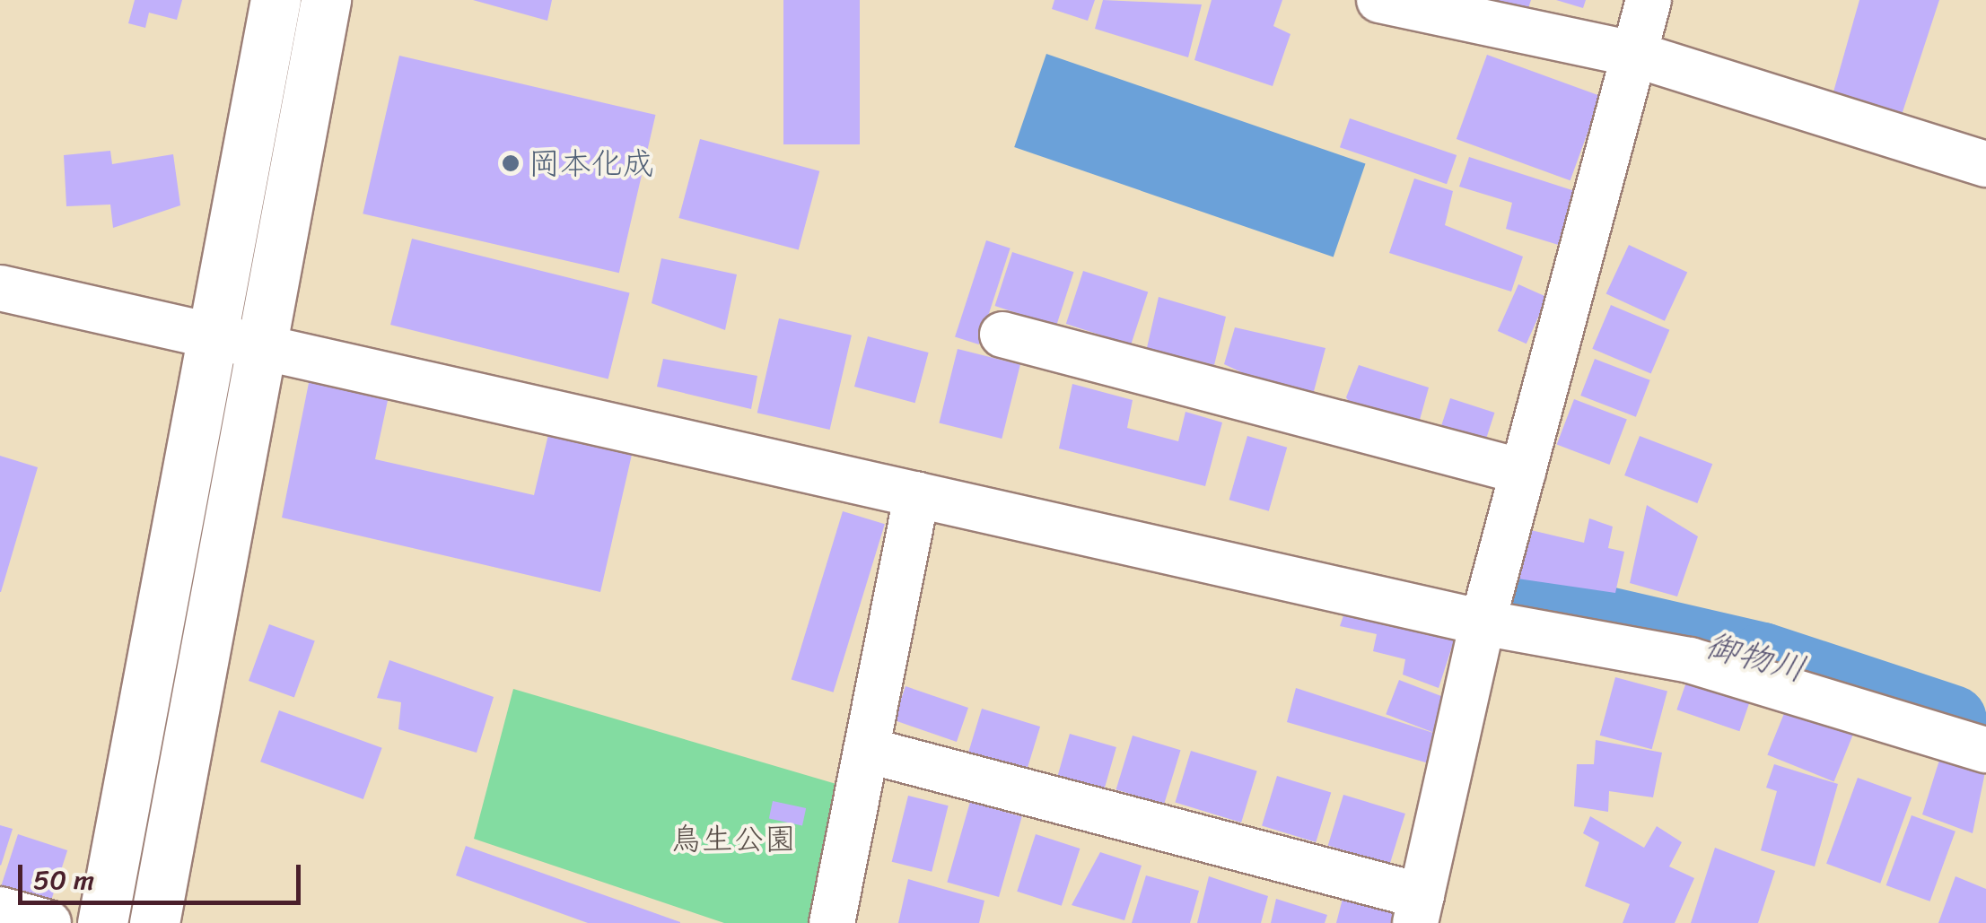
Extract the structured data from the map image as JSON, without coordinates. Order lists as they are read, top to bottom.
{
  "water": ["御物川"],
  "parks": ["鳥生公園"],
  "places": ["岡本化成"],
  "scale_bar": "50 m"
}
